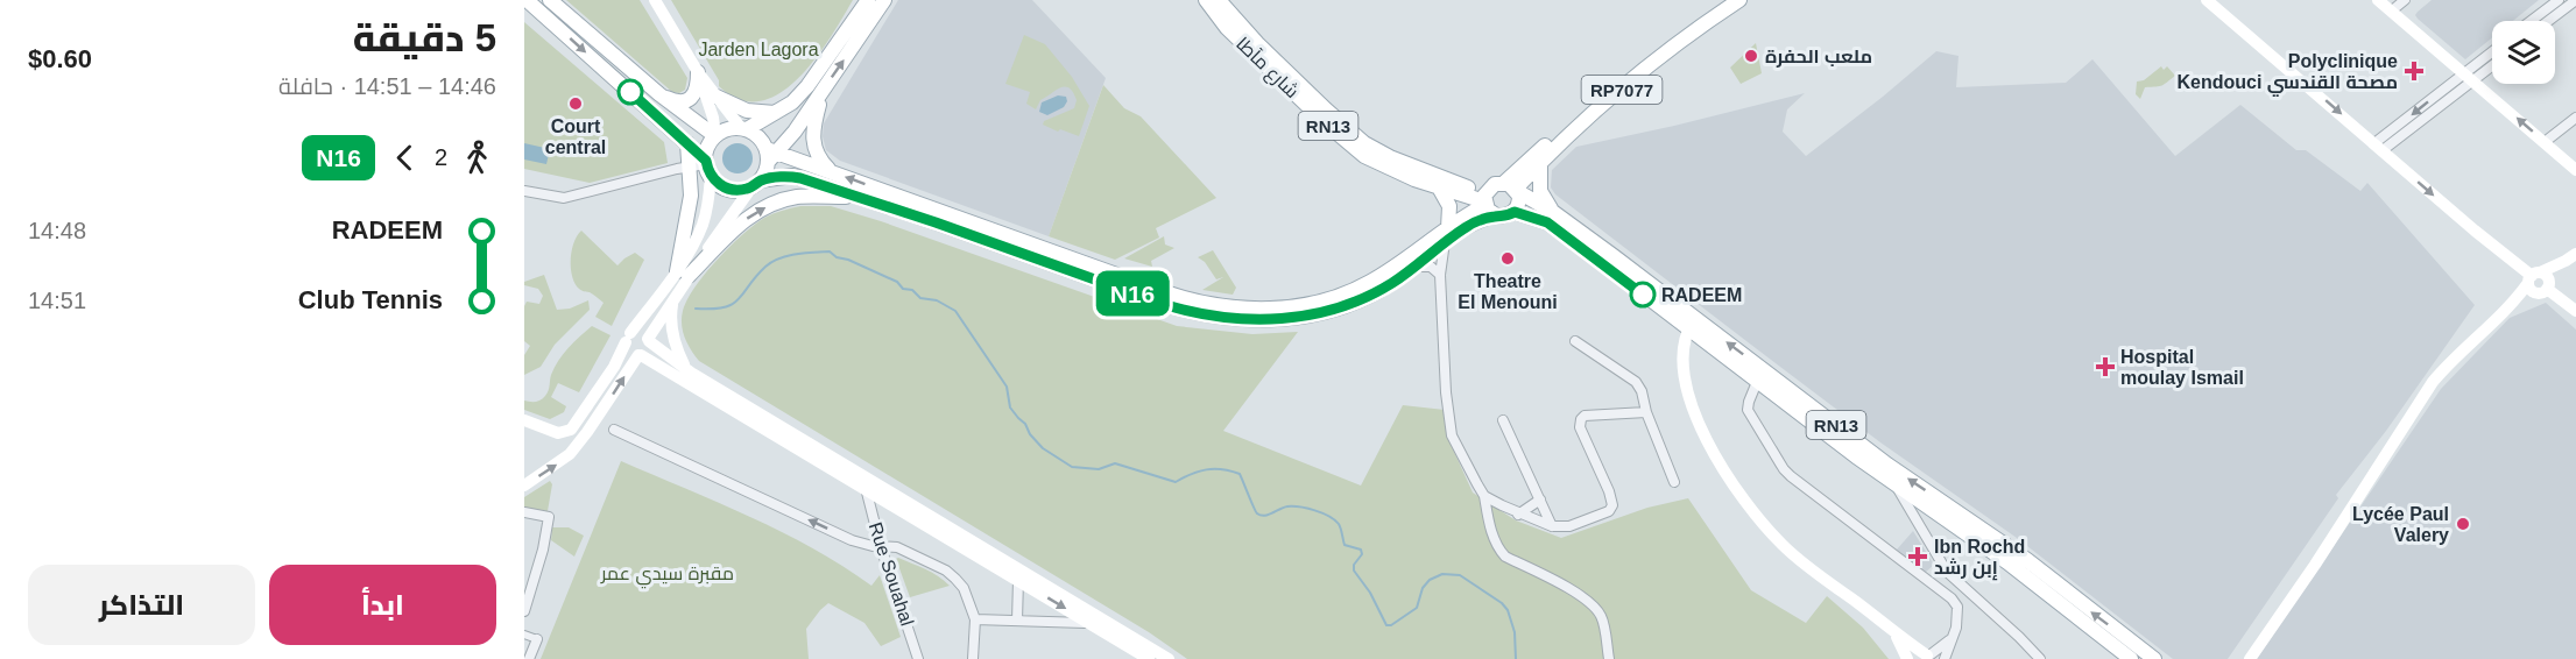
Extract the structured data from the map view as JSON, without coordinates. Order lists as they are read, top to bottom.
{
  "streets": {
    "main road": ["شارع مآطا", "RP7077", "RN13"],
    "street": ["Rue Souahal"]
  },
  "crossings": [
    ["شارع مآطا", "RP7077"],
    ["شارع مآطا", "RN13"],
    ["RP7077", "RN13"]
  ],
  "parks": ["Jarden Lagora", "مقبرة سيدي عمر"],
  "places": {
    "other": [
      "ملعب الحفرة",
      "Court central",
      "Theatre El Menouni",
      "RADEEM",
      "Lycée Paul Valery"
    ],
    "health": ["Polyclinique Kendouci مصحة القندسي", "Hospital moulay Ismail", "Ibn Rochd إبن رشد"]
  },
  "lines": ["bus line N16"],
  "page": {
    "on_map": "N16",
    "heading": ["5 دقيقة", "14:46 – 14:51 · حافلة", "$0.60"],
    "legs": ["2", "N16"],
    "list": [
      {
        "name": "RADEEM",
        "value": "14:48"
      },
      {
        "name": "Club Tennis",
        "value": "14:51"
      }
    ],
    "buttons": ["ابدأ", "التذاكر"]
  }
}
